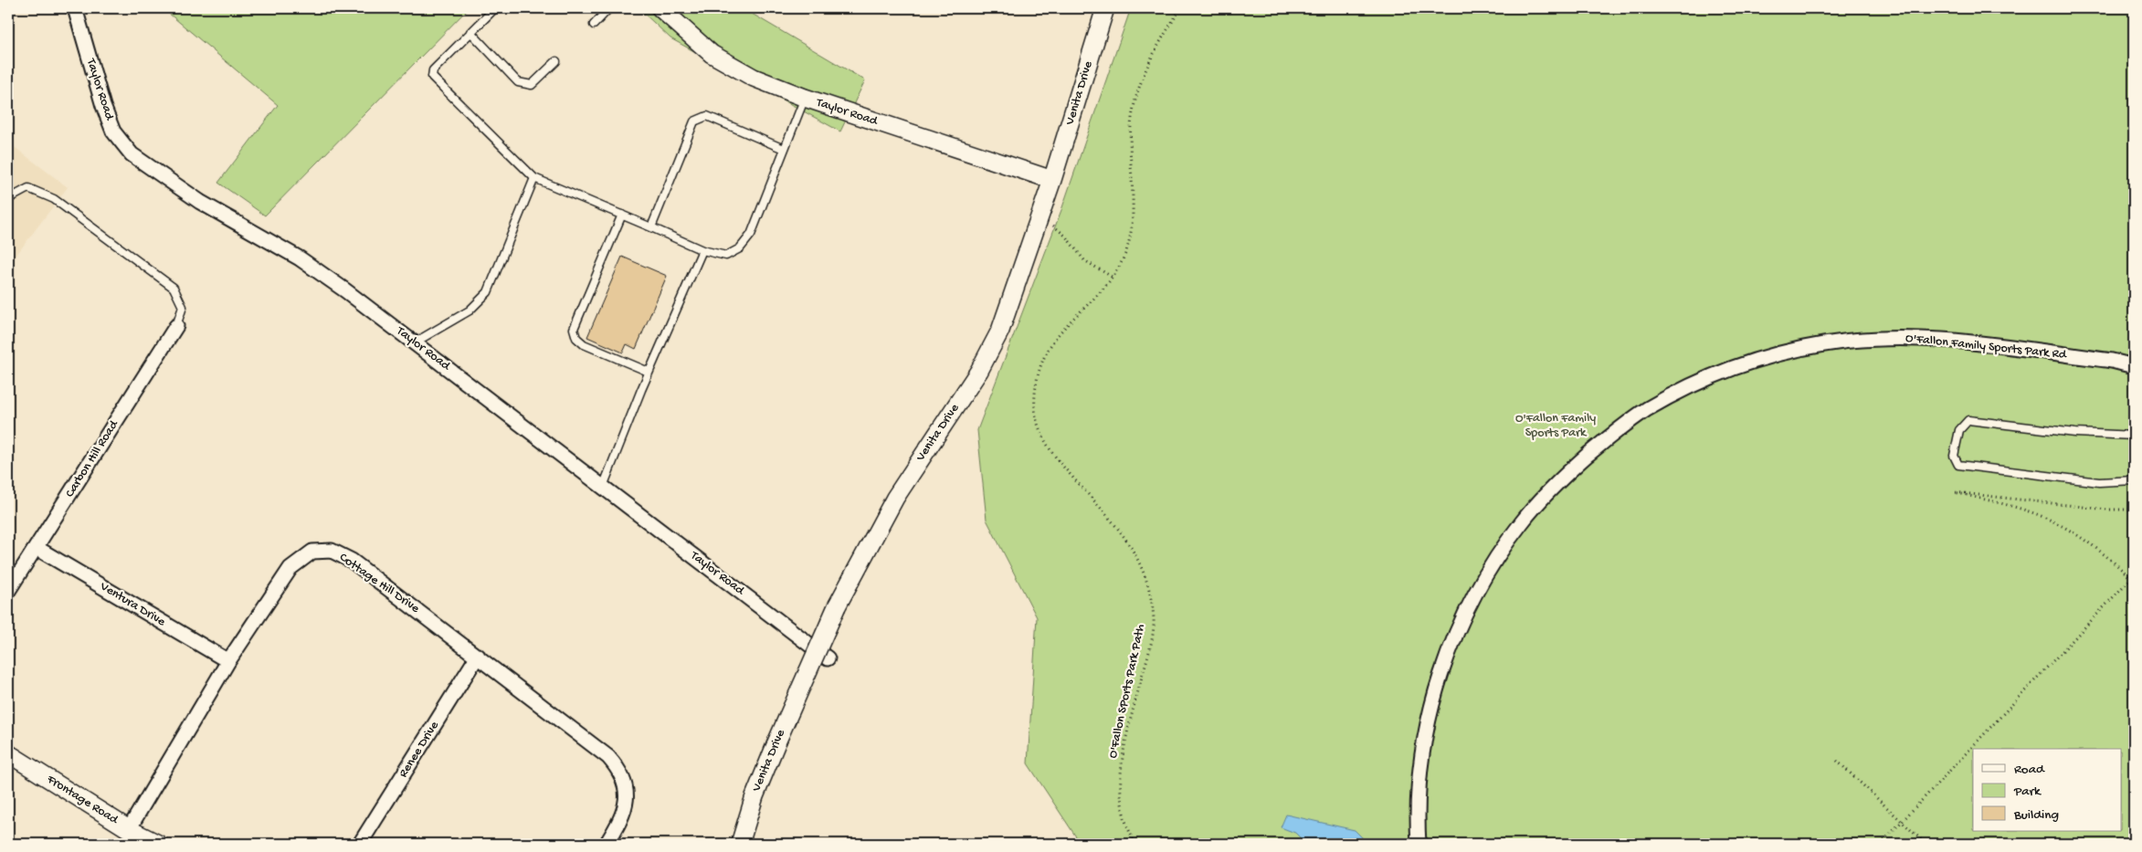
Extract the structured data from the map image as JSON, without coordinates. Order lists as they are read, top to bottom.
{
  "streets": {
    "street": [
      "Taylor Road",
      "Venita Drive",
      "O'Fallon Family Sports Park Rd",
      "Carbon Hill Road",
      "Cottage Hill Drive",
      "Ventura Drive",
      "Renee Drive",
      "Frontage Road"
    ],
    "path": ["O'Fallon SPorts Park Path"]
  },
  "crossings": [
    ["Taylor Road", "Venita Drive"],
    ["Carbon Hill Road", "Ventura Drive"],
    ["Cottage Hill Drive", "Ventura Drive"],
    ["Cottage Hill Drive", "Renee Drive"],
    ["Cottage Hill Drive", "Frontage Road"]
  ],
  "parks": ["O'Fallon Family Sports Park"],
  "legend": ["Road", "Park", "Building"]
}
